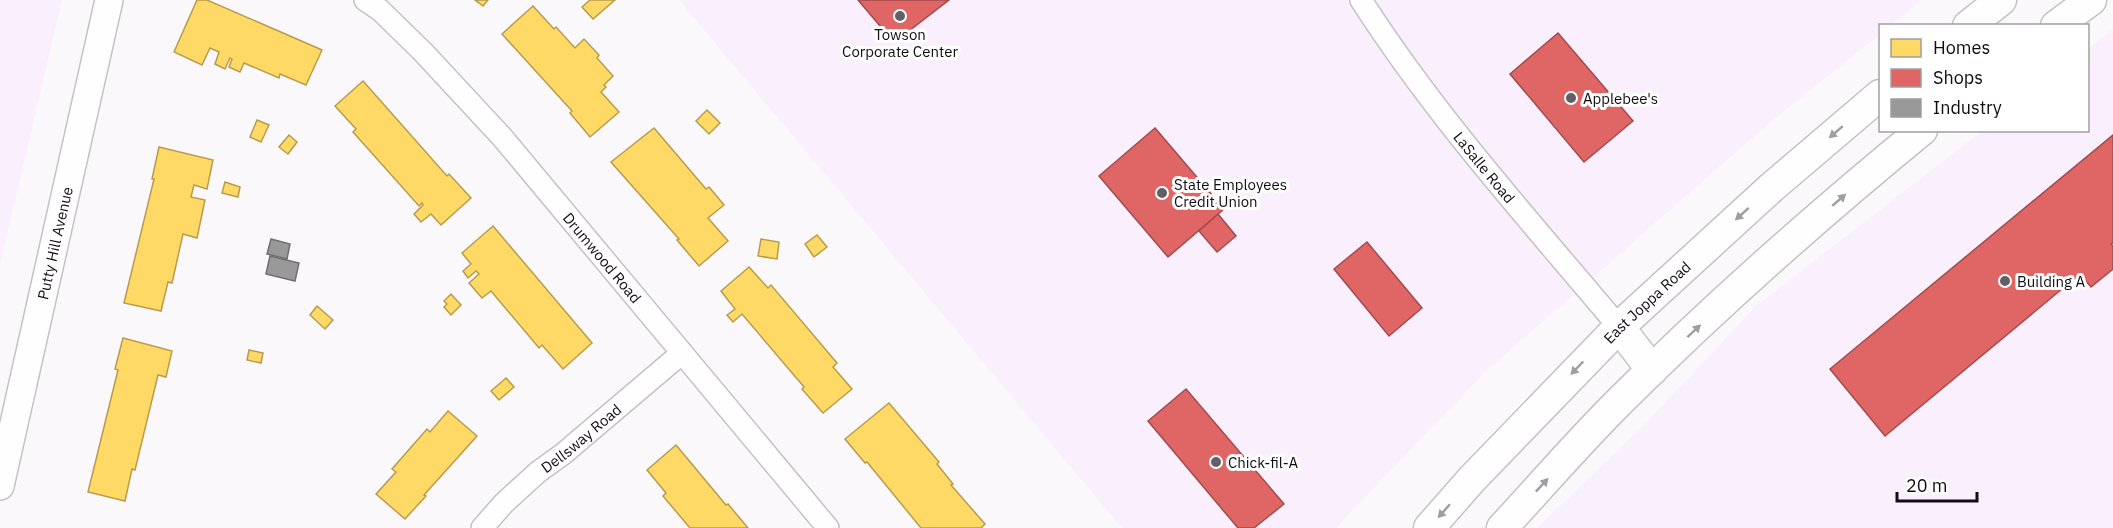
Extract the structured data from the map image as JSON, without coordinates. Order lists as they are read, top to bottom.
{
  "streets": {
    "main road": ["East Joppa Road"],
    "street": [
      "LaSalle Road",
      "Putty Hill Avenue",
      "Drumwood Road",
      "Dellsway Road"
    ]
  },
  "crossings": [
    ["LaSalle Road", "East Joppa Road"],
    ["Drumwood Road", "Dellsway Road"]
  ],
  "places": [
    "Towson Corporate Center",
    "Applebee's",
    "State Employees Credit Union",
    "Building A",
    "Chick-fil-A"
  ],
  "legend": ["Homes", "Shops", "Industry"],
  "scale_bar": "20 m"
}
